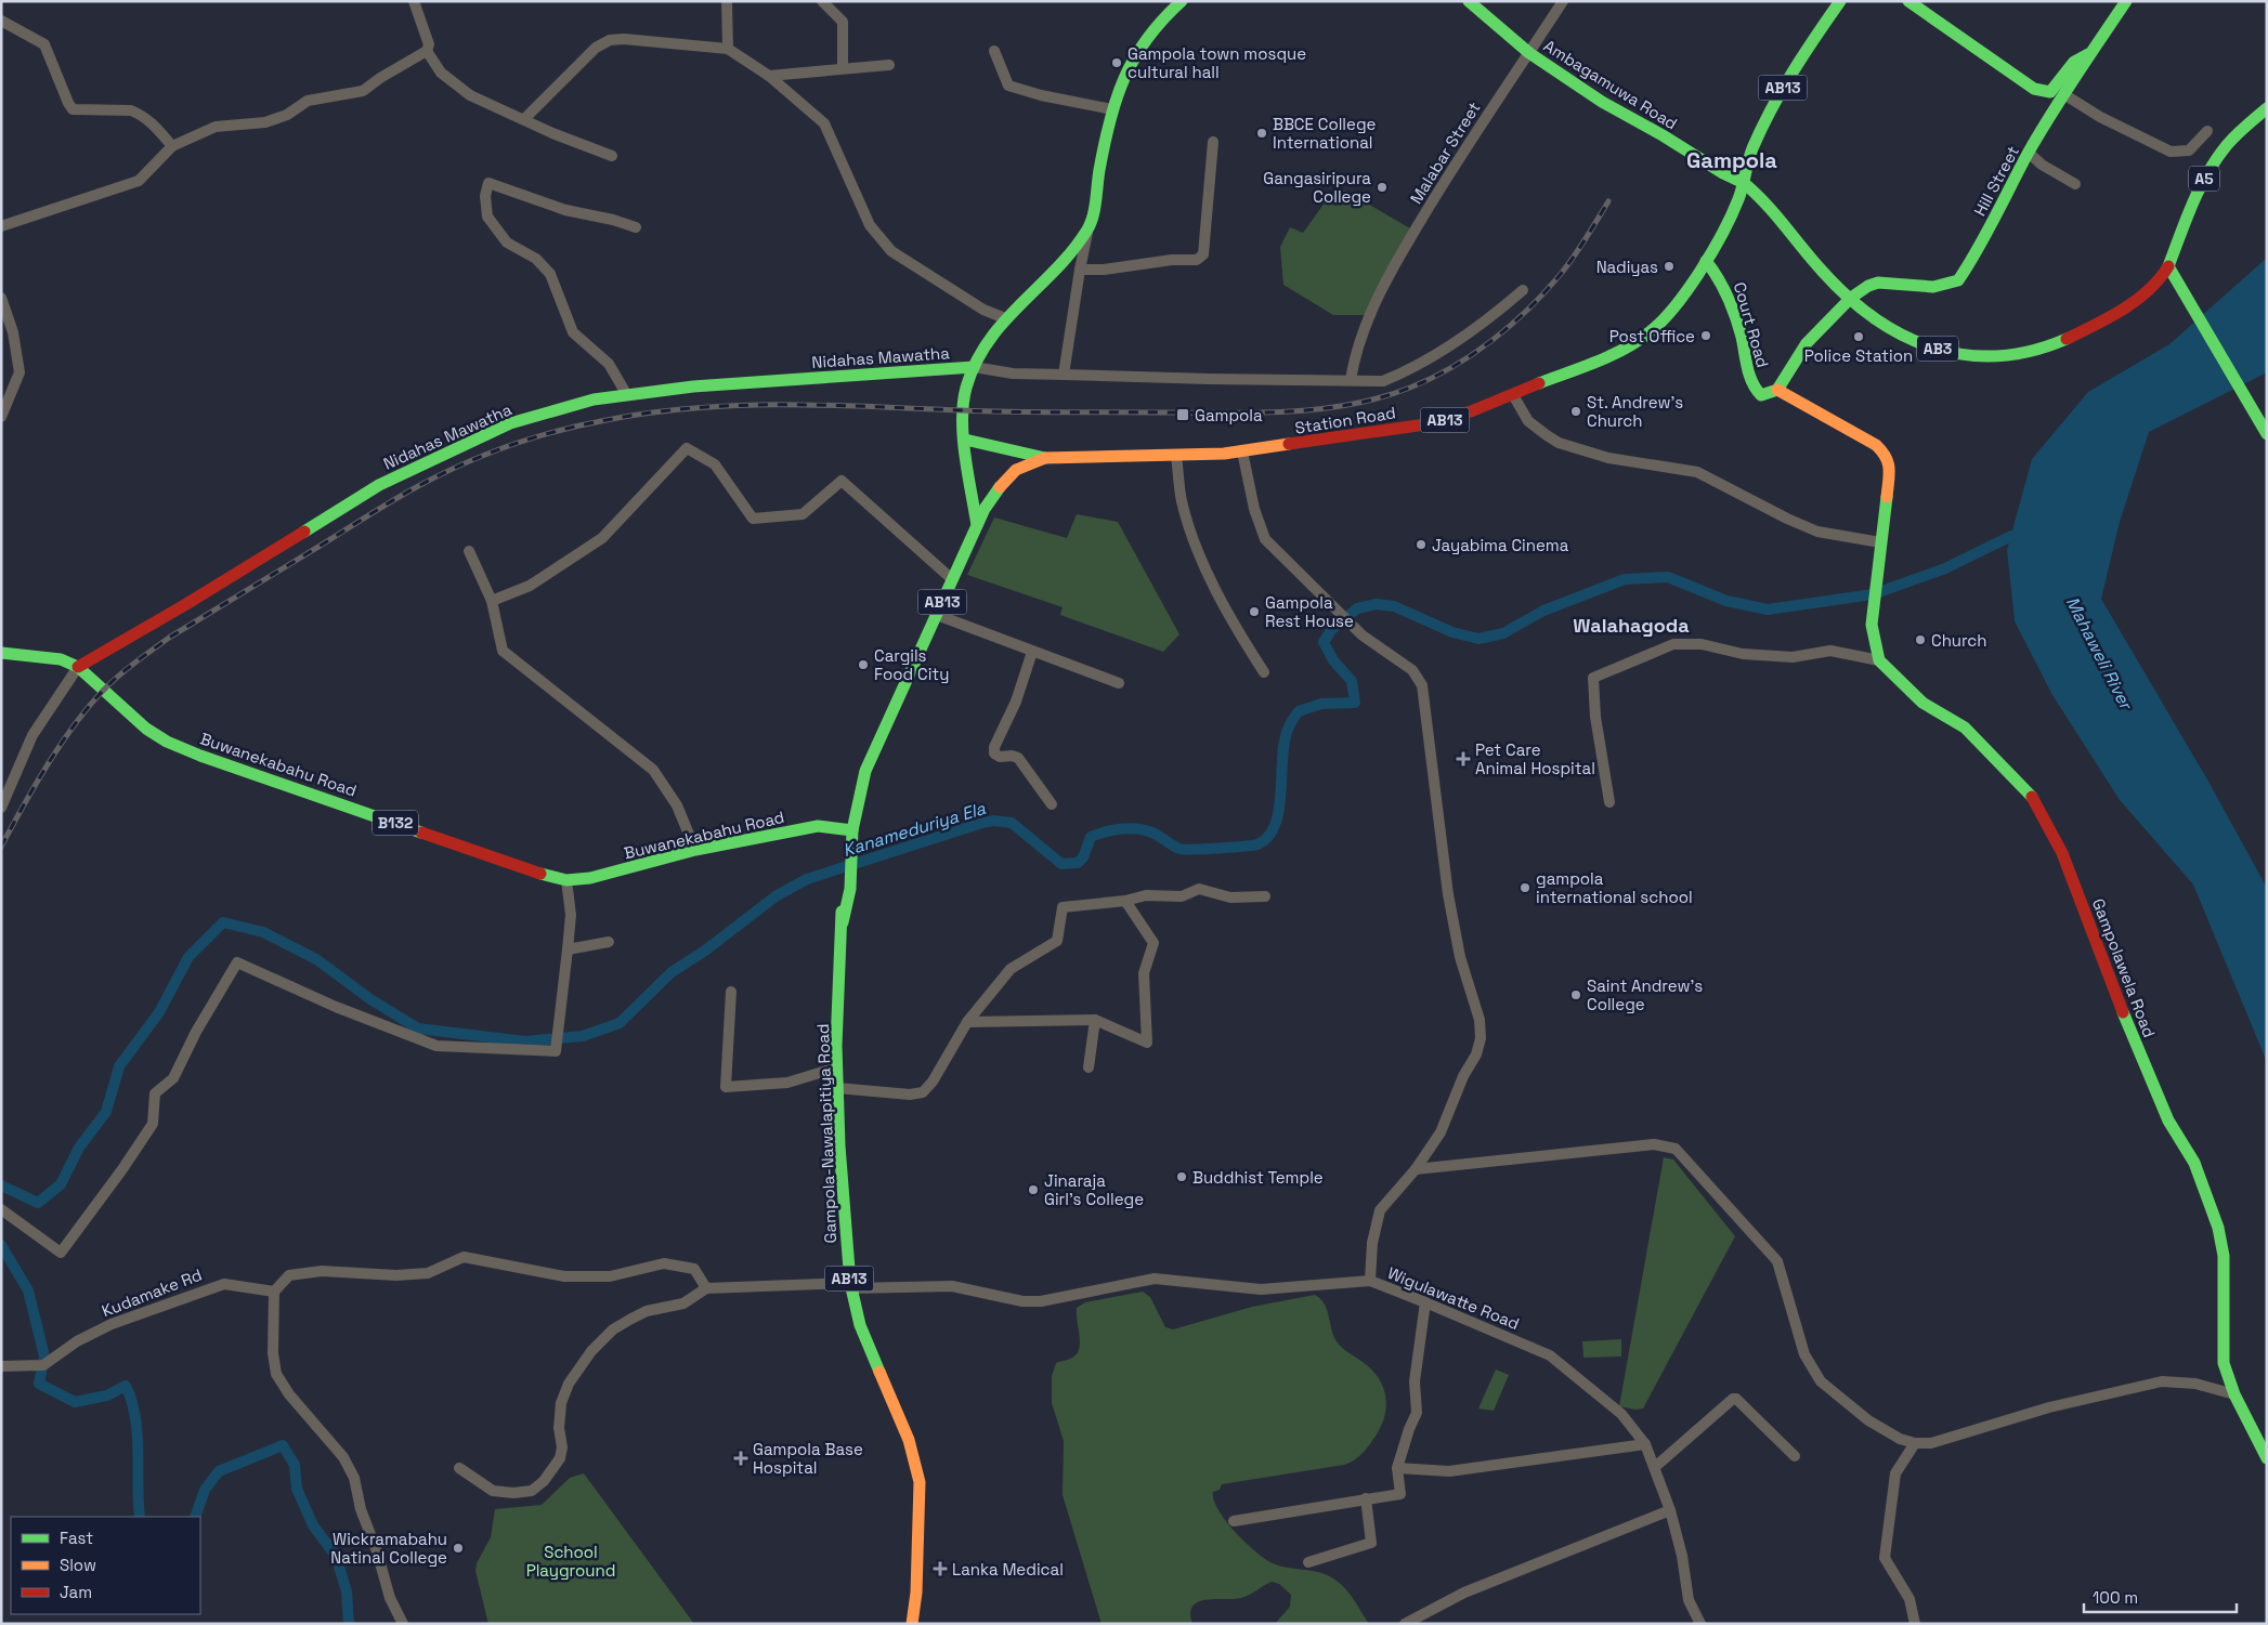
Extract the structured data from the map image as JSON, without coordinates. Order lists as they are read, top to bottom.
{
  "streets": {
    "main road": [
      "Ambagamuwa Road",
      "AB13",
      "A5",
      "Hill Street",
      "Court Road",
      "AB3",
      "Nidahas Mawatha",
      "Station Road",
      "Buwanekabahu Road",
      "B132",
      "Gampolawela Road",
      "Gampola-Nawalapitiya Road"
    ],
    "street": ["Malabar Street", "Kudamake Rd", "Wigulawatte Road"]
  },
  "crossings": [
    ["Ambagamuwa Road", "AB13"],
    ["Ambagamuwa Road", "Malabar Street"],
    ["Ambagamuwa Road", "AB3"],
    ["Ambagamuwa Road", "Station Road"],
    ["AB13", "AB3"],
    ["AB13", "Nidahas Mawatha"],
    ["AB13", "Station Road"],
    ["AB13", "Buwanekabahu Road"],
    ["AB13", "Gampola-Nawalapitiya Road"],
    ["A5", "AB3"],
    ["Hill Street", "Court Road"],
    ["Hill Street", "AB3"],
    ["Court Road", "AB3"],
    ["Court Road", "Station Road"],
    ["AB3", "Station Road"],
    ["Nidahas Mawatha", "Buwanekabahu Road"],
    ["Buwanekabahu Road", "Gampola-Nawalapitiya Road"],
    ["Gampola-Nawalapitiya Road", "Wigulawatte Road"]
  ],
  "districts": ["Gampola", "Walahagoda"],
  "water": ["Mahaweli River", "Kanameduriya Ela"],
  "parks": ["School Playground"],
  "places": {
    "other": [
      "Gampola town mosque cultural hall",
      "BBCE College International",
      "Gangasiripura College",
      "Nadiyas",
      "Post Office",
      "Police Station",
      "St. Andrew's Church",
      "Jayabima Cinema",
      "Gampola Rest House",
      "Church",
      "Cargils Food City",
      "gampola international school",
      "Saint Andrew's College",
      "Buddhist Temple",
      "Jinaraja Girl's College",
      "Wickramabahu Natinal College"
    ],
    "transit": ["Gampola"],
    "health": ["Pet Care Animal Hospital", "Gampola Base Hospital", "Lanka Medical"]
  },
  "legend": ["Fast", "Slow", "Jam"],
  "scale_bar": "100 m"
}
